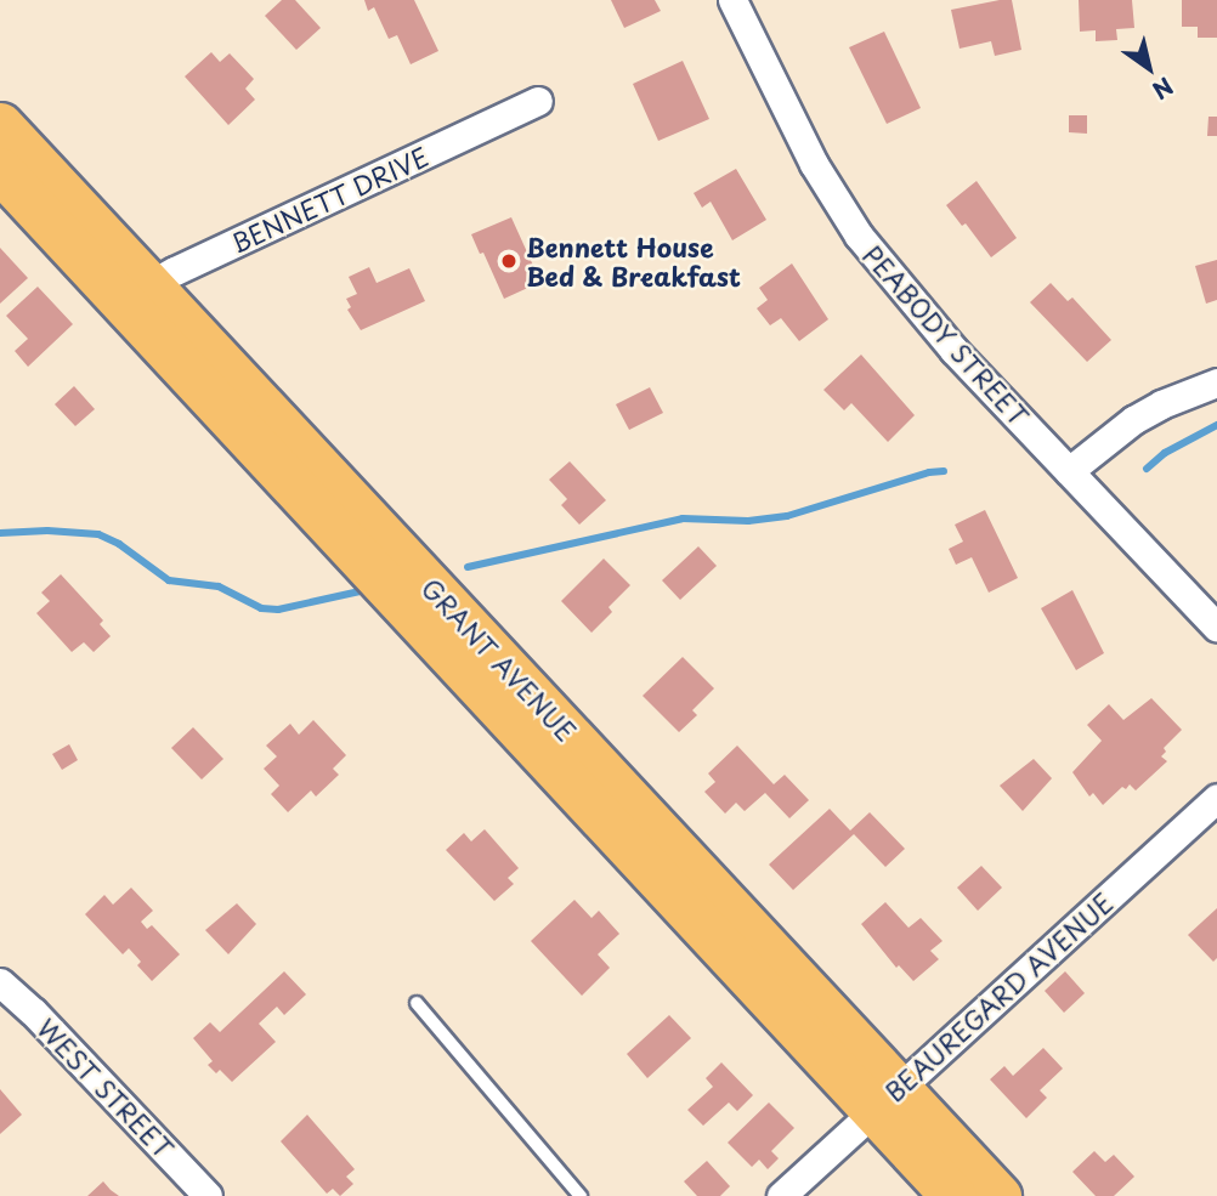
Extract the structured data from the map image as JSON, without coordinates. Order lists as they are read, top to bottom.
{
  "streets": {
    "main road": ["GRANT AVENUE"],
    "street": [
      "BENNETT DRIVE",
      "PEABODY STREET",
      "BEAUREGARD AVENUE",
      "WEST STREET"
    ]
  },
  "crossings": [
    ["BENNETT DRIVE", "GRANT AVENUE"],
    ["GRANT AVENUE", "BEAUREGARD AVENUE"]
  ],
  "places": ["Bennett House Bed & Breakfast"],
  "north": "bottom right"
}
